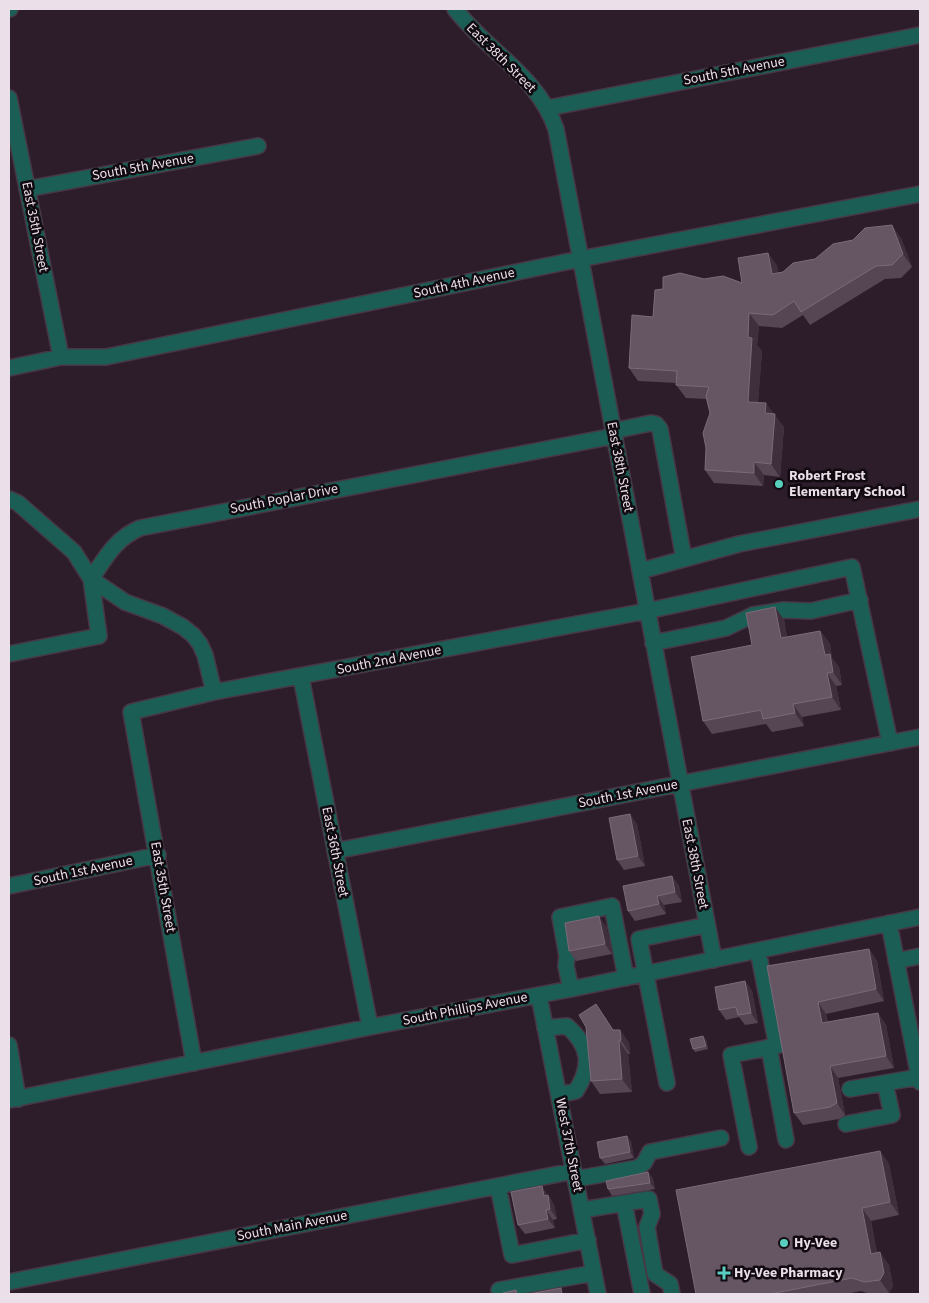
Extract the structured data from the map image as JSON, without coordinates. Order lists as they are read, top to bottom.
{
  "streets": {
    "street": [
      "East 38th Street",
      "South 5th Avenue",
      "East 35th Street",
      "South 4th Avenue",
      "South Poplar Drive",
      "South 2nd Avenue",
      "South 1st Avenue",
      "East 36th Street",
      "South Phillips Avenue",
      "West 37th Street",
      "South Main Avenue"
    ]
  },
  "crossings": [
    ["East 38th Street", "South 5th Avenue"],
    ["East 38th Street", "South 4th Avenue"],
    ["East 38th Street", "South Poplar Drive"],
    ["East 38th Street", "South 2nd Avenue"],
    ["East 38th Street", "South 1st Avenue"],
    ["East 38th Street", "South Phillips Avenue"],
    ["South 5th Avenue", "East 35th Street"],
    ["East 35th Street", "South 4th Avenue"],
    ["East 35th Street", "South 2nd Avenue"],
    ["East 35th Street", "South 1st Avenue"],
    ["East 35th Street", "South Phillips Avenue"],
    ["South 2nd Avenue", "East 36th Street"],
    ["South 1st Avenue", "East 36th Street"],
    ["East 36th Street", "South Phillips Avenue"],
    ["South Phillips Avenue", "West 37th Street"],
    ["West 37th Street", "South Main Avenue"]
  ],
  "places": {
    "other": ["Robert Frost Elementary School", "Hy-Vee"],
    "health": ["Hy-Vee Pharmacy"]
  }
}
